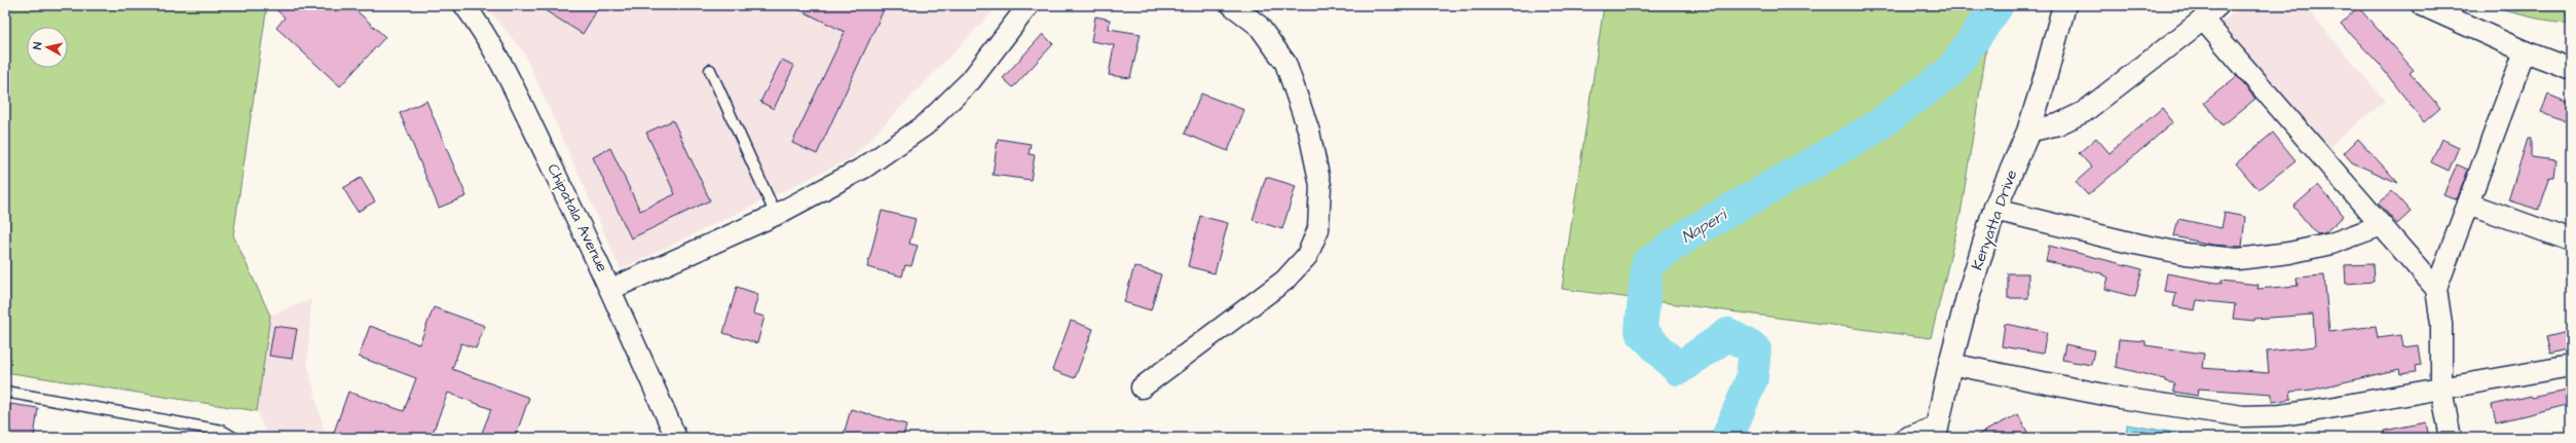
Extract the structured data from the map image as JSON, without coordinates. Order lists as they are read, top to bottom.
{
  "streets": {
    "main road": ["Kenyatta Drive"],
    "street": ["Chipatala Avenue"]
  },
  "water": ["Naperi"],
  "north": "left"
}
